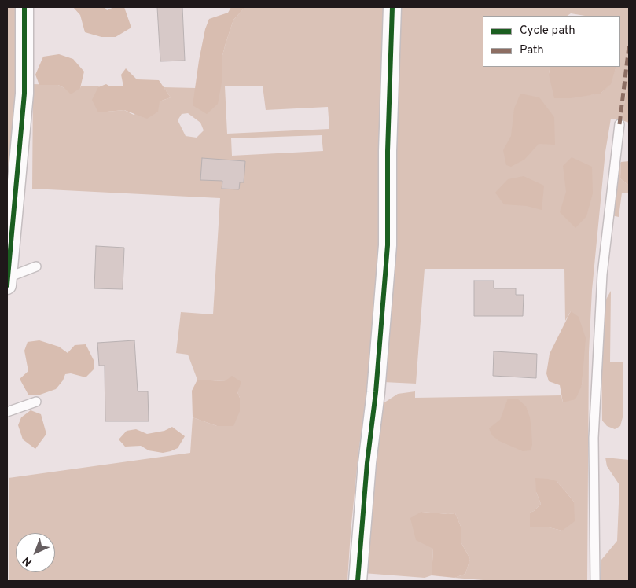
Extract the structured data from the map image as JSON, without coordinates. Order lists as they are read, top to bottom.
{
  "legend": ["Cycle path", "Path"],
  "north": "bottom left"
}
